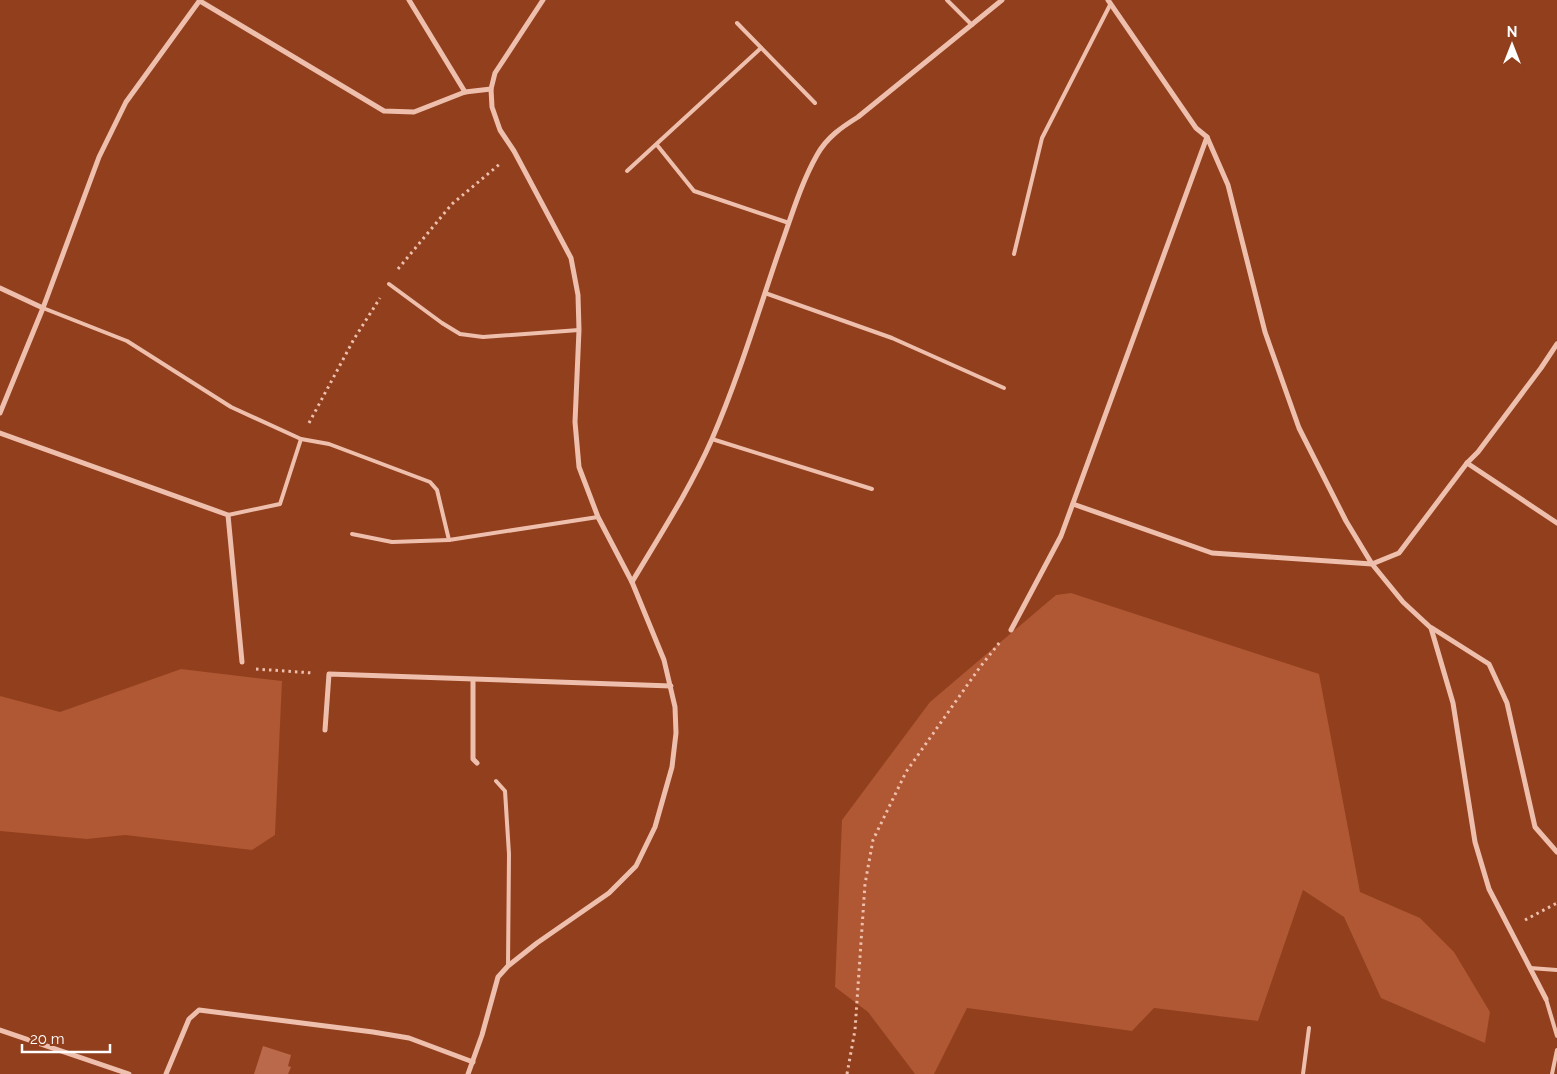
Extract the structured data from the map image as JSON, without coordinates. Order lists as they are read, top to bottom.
{
  "scale_bar": "20 m",
  "north": "top"
}
